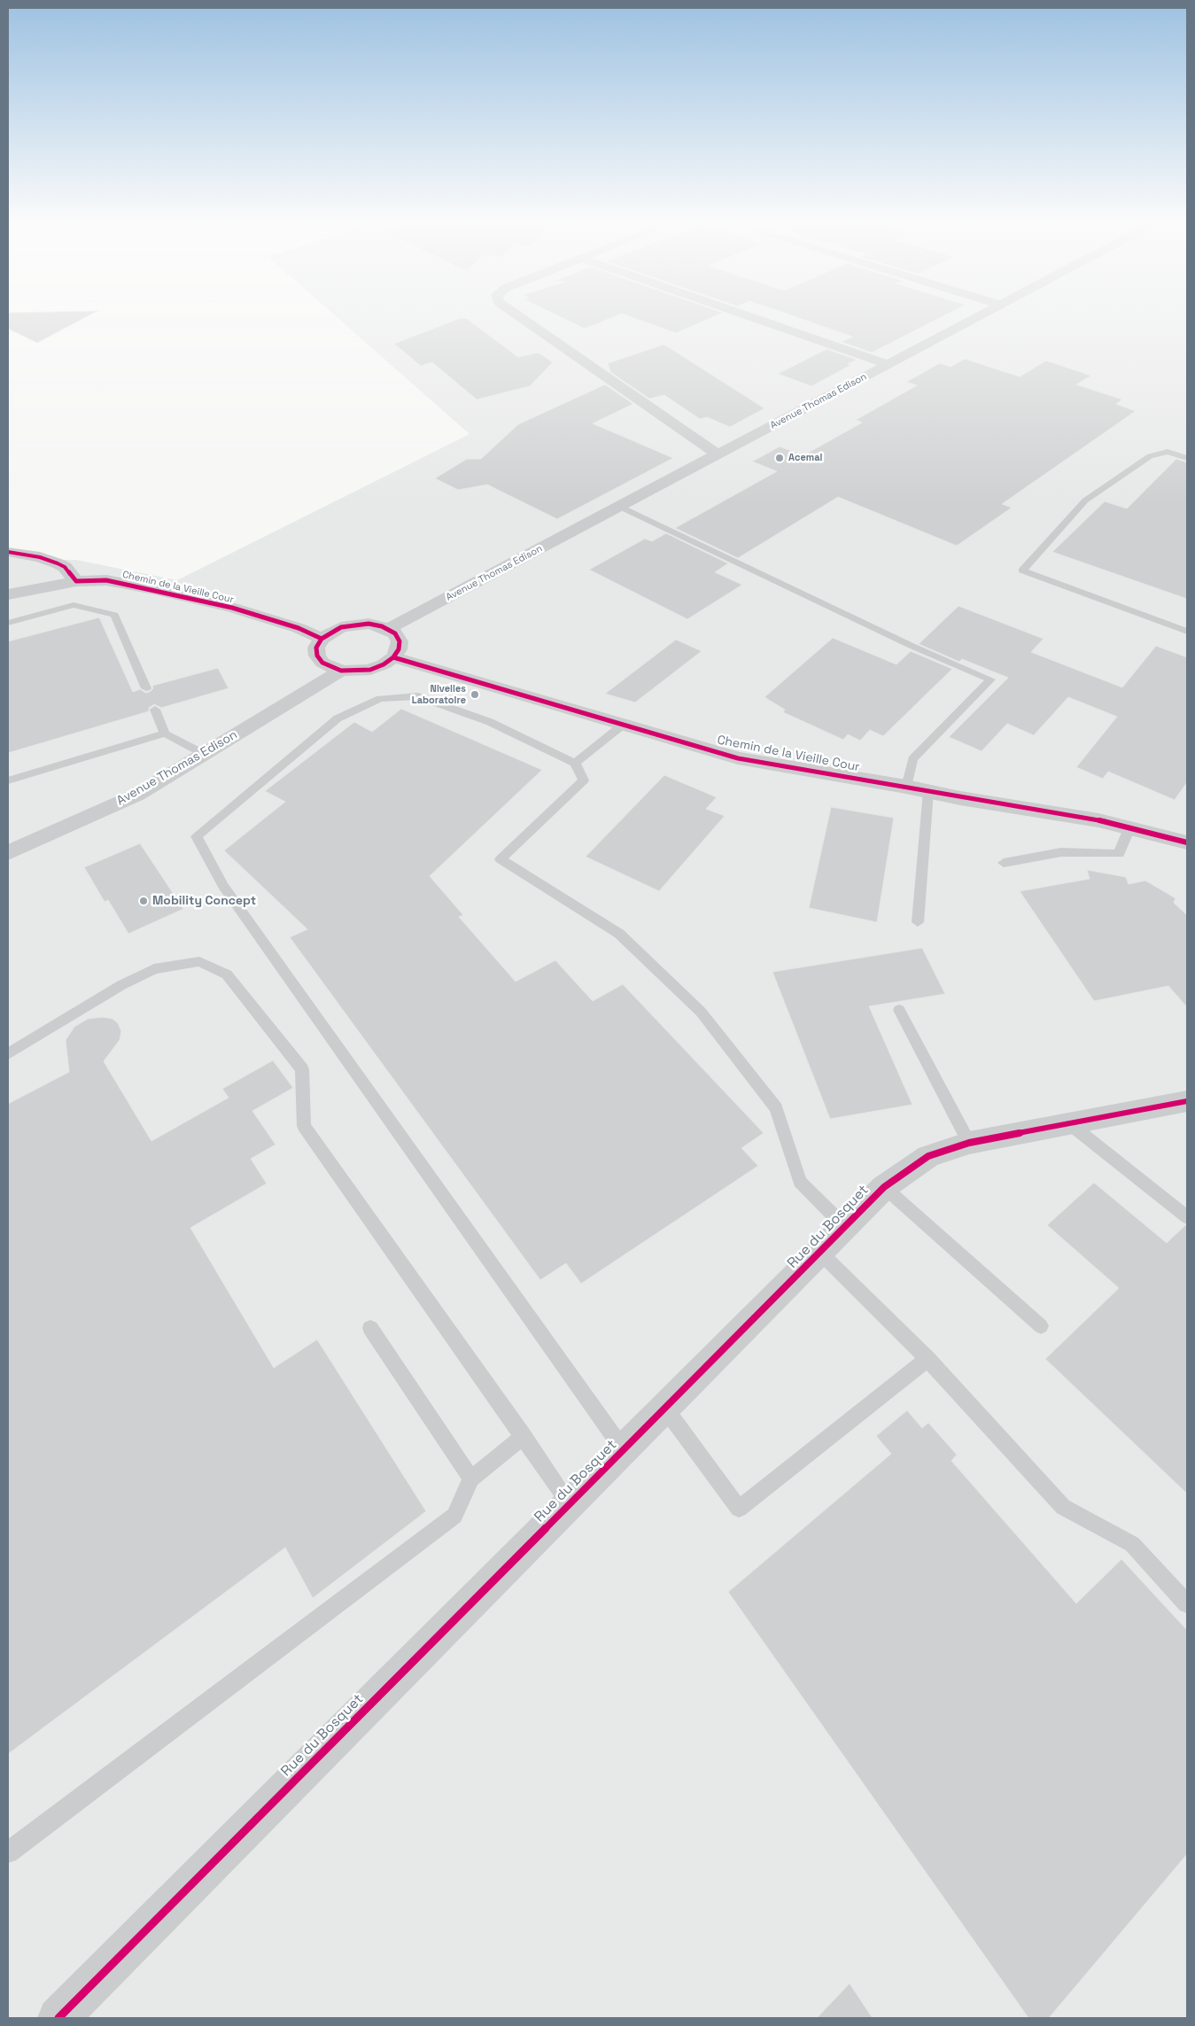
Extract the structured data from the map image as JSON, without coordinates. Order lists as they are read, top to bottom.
{
  "streets": {
    "street": ["Avenue Thomas Edison", "Chemin de la Vieille Cour", "Rue du Bosquet"]
  },
  "crossings": [
    ["Avenue Thomas Edison", "Chemin de la Vieille Cour"]
  ],
  "places": ["Acemal", "Nivelles Laboratoire", "Mobility Concept"]
}
